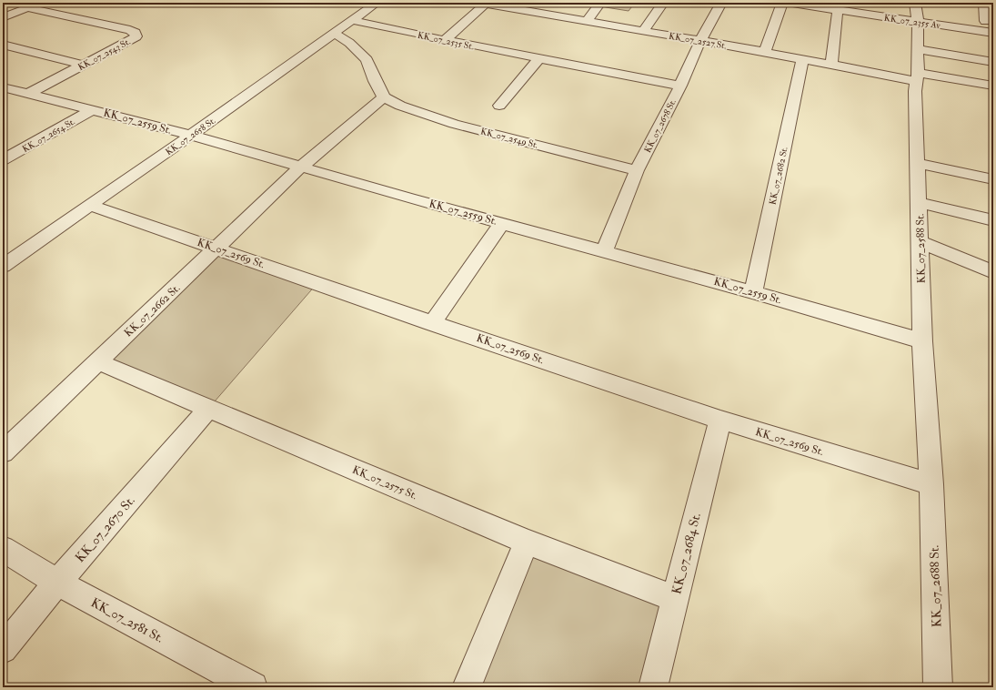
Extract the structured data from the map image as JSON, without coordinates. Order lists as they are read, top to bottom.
{
  "streets": {
    "street": [
      "KK_07_2355 Av",
      "KK_07_2535 St.",
      "KK_07_2527 St.",
      "KK_07_2543 St.",
      "KK_07_2559 St.",
      "KK_07_2678 St.",
      "KK_07_2654 St.",
      "KK_07_2658 St.",
      "KK_07_2549 St.",
      "KK_07_2682 St.",
      "KK_07_2588 St.",
      "KK_07_2569 St.",
      "KK_07_2662 St.",
      "KK_07_2575 St.",
      "KK_07_2670 St.",
      "KK_07_2684 St.",
      "KK_07_2688 St.",
      "KK_07_2581 St."
    ]
  },
  "crossings": [
    ["KK_07_2355 Av", "KK_07_2588 St."],
    ["KK_07_2535 St.", "KK_07_2678 St."],
    ["KK_07_2535 St.", "KK_07_2658 St."],
    ["KK_07_2527 St.", "KK_07_2678 St."],
    ["KK_07_2527 St.", "KK_07_2682 St."],
    ["KK_07_2527 St.", "KK_07_2588 St."],
    ["KK_07_2543 St.", "KK_07_2559 St."],
    ["KK_07_2559 St.", "KK_07_2678 St."],
    ["KK_07_2559 St.", "KK_07_2654 St."],
    ["KK_07_2559 St.", "KK_07_2658 St."],
    ["KK_07_2559 St.", "KK_07_2682 St."],
    ["KK_07_2559 St.", "KK_07_2588 St."],
    ["KK_07_2559 St.", "KK_07_2662 St."],
    ["KK_07_2678 St.", "KK_07_2549 St."],
    ["KK_07_2658 St.", "KK_07_2569 St."],
    ["KK_07_2549 St.", "KK_07_2662 St."],
    ["KK_07_2588 St.", "KK_07_2569 St."],
    ["KK_07_2588 St.", "KK_07_2688 St."],
    ["KK_07_2569 St.", "KK_07_2662 St."],
    ["KK_07_2569 St.", "KK_07_2684 St."],
    ["KK_07_2569 St.", "KK_07_2688 St."],
    ["KK_07_2662 St.", "KK_07_2575 St."],
    ["KK_07_2575 St.", "KK_07_2670 St."],
    ["KK_07_2575 St.", "KK_07_2684 St."],
    ["KK_07_2670 St.", "KK_07_2581 St."]
  ]
}
